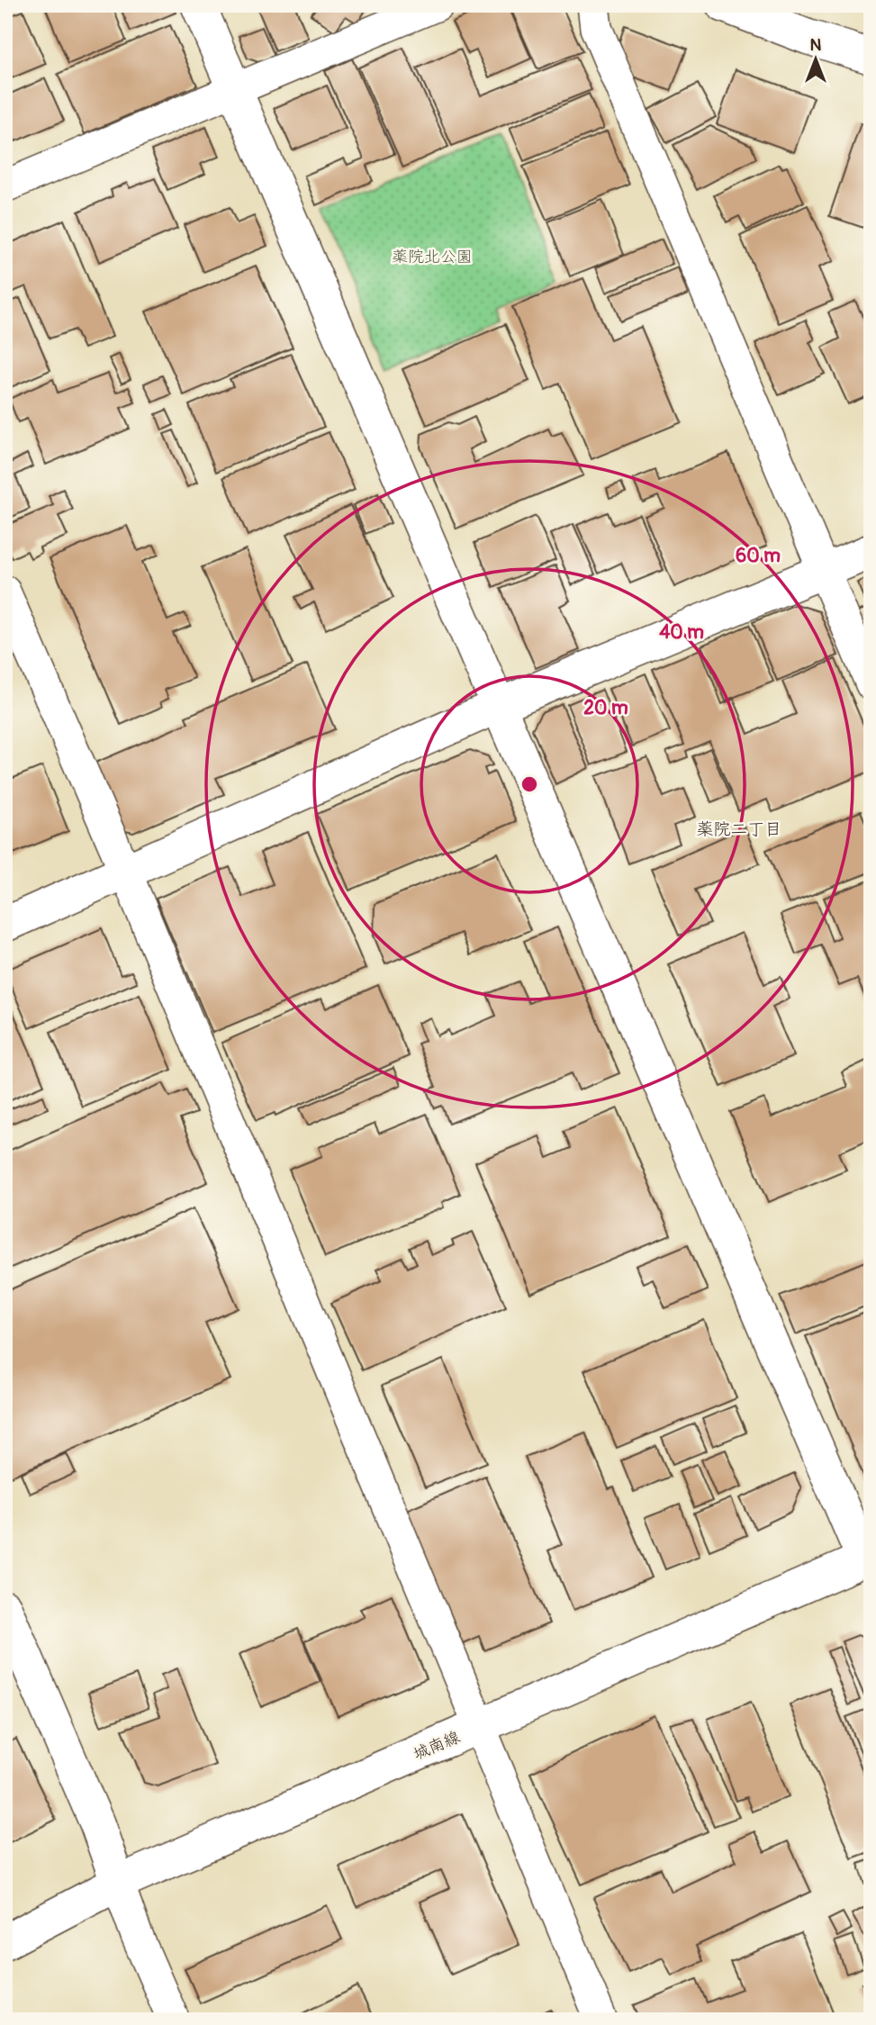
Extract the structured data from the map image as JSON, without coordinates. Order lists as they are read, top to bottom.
{
  "streets": {
    "street": ["城南線"]
  },
  "districts": ["薬院二丁目"],
  "parks": ["薬院北公園"],
  "north": "top",
  "rings": ["60 m", "40 m", "20 m"]
}
